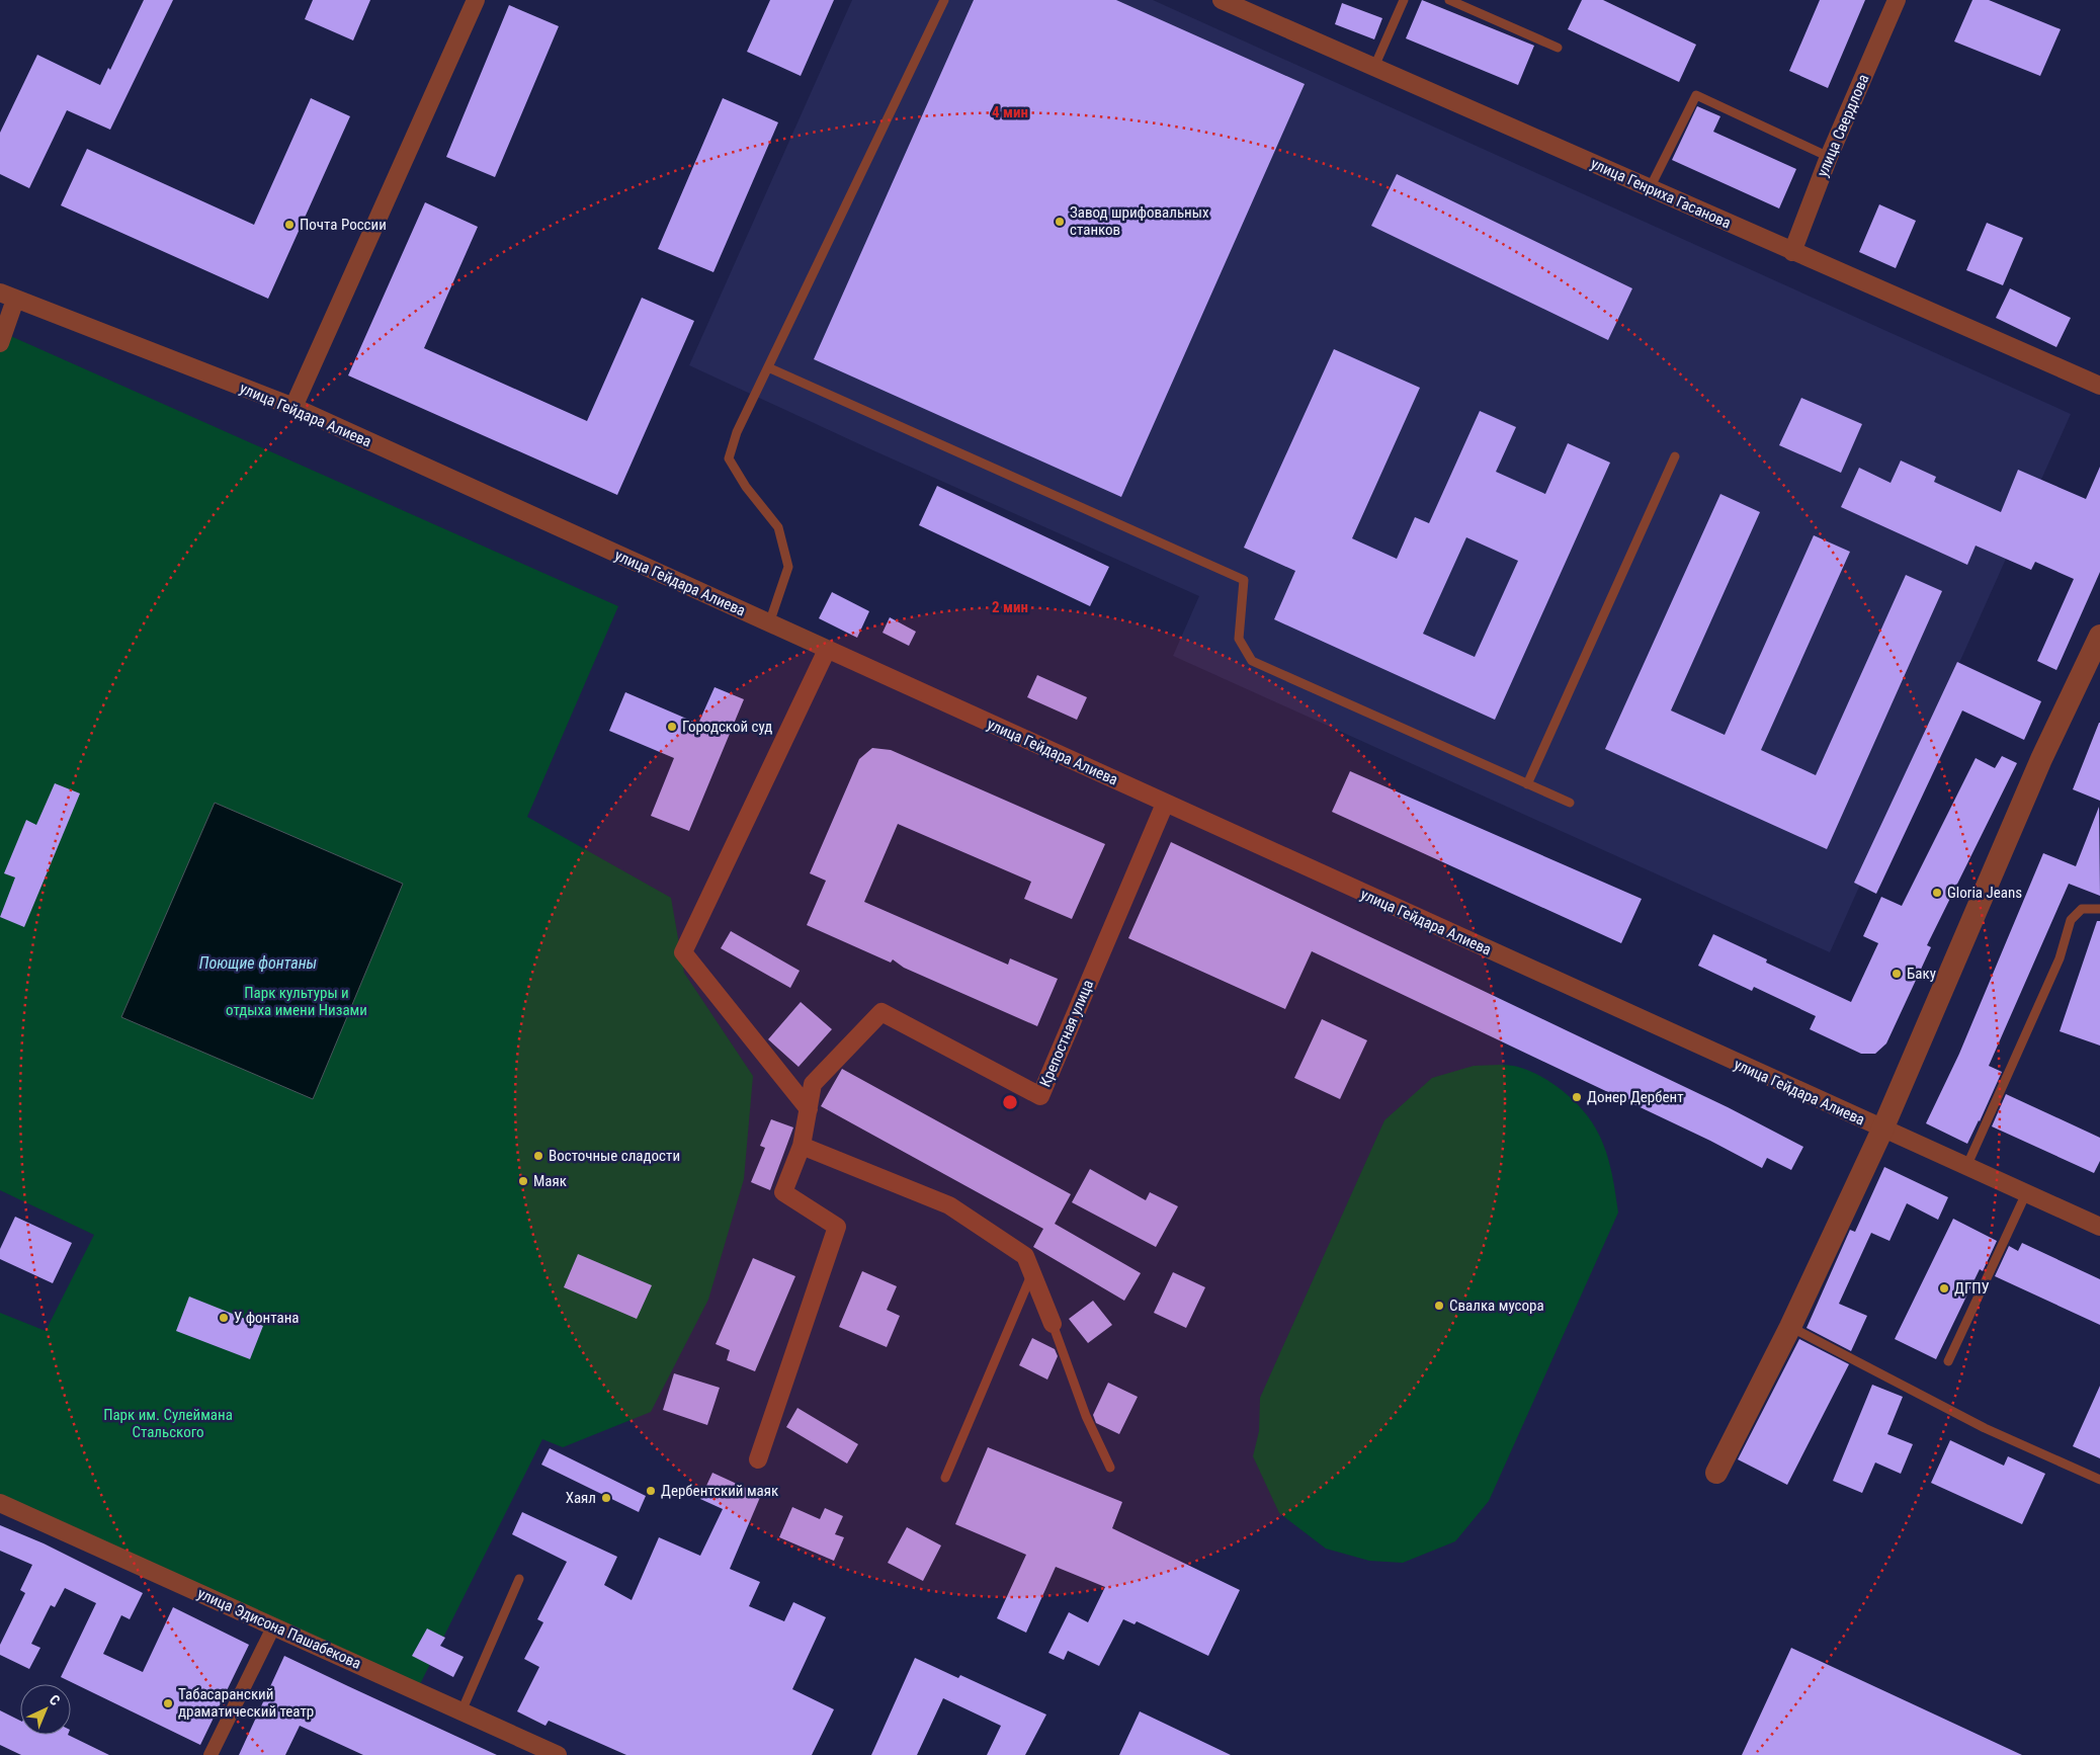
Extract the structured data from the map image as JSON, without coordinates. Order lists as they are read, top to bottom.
{
  "streets": {
    "street": [
      "улица Свердлова",
      "улица Генриха Гасанова",
      "улица Гейдара Алиева",
      "Крепостная улица",
      "улица Эдисона Пашабекова"
    ]
  },
  "crossings": [
    ["улица Свердлова", "улица Генриха Гасанова"],
    ["улица Гейдара Алиева", "Крепостная улица"]
  ],
  "water": ["Поющие фонтаны"],
  "parks": ["Парк культуры и отдыха имени Низами", "Парк им. Сулеймана Стальского"],
  "places": [
    "Завод шрифовальных станков",
    "Почта России",
    "Городской суд",
    "Gloria Jeans",
    "Баку",
    "Донер Дербент",
    "Восточные сладости",
    "Маяк",
    "ДГПУ",
    "Свалка мусора",
    "У фонтана",
    "Дербентский маяк",
    "Хаял",
    "Табасаранский драматический театр"
  ],
  "north": "top right",
  "rings": ["4 мин", "2 мин"]
}
